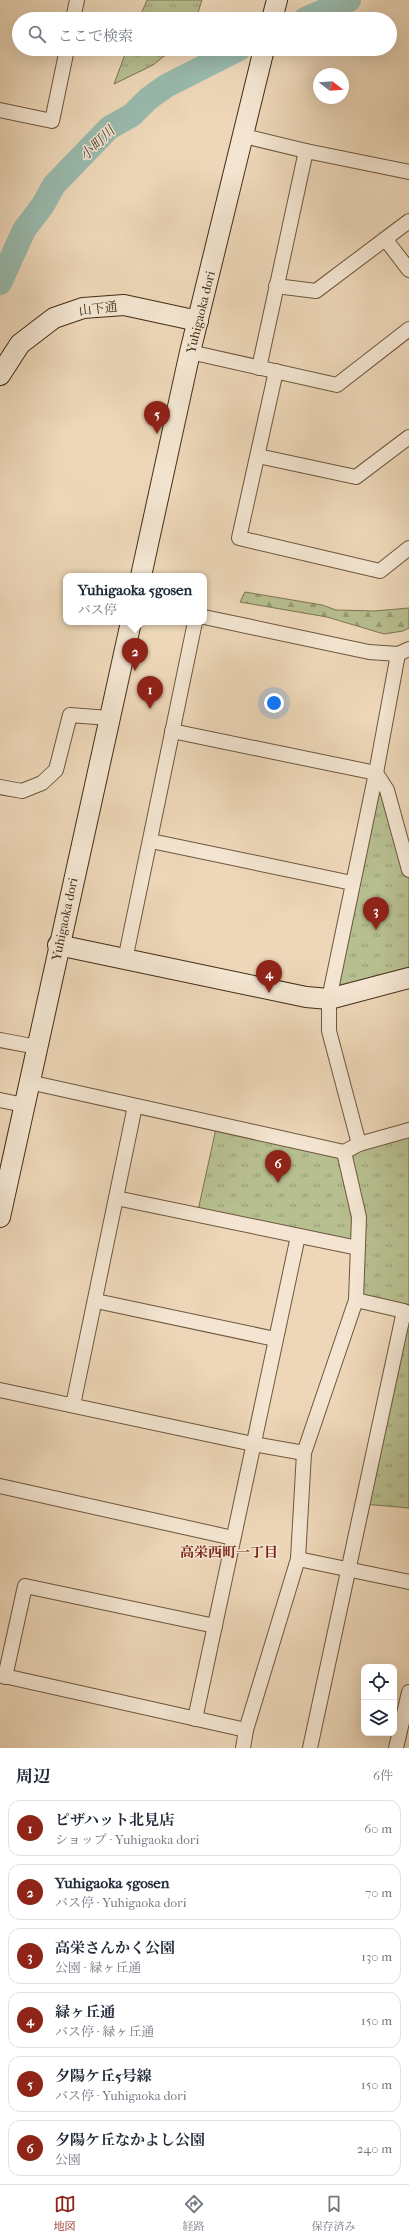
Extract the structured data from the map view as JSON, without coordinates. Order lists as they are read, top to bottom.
{
  "streets": {
    "street": ["山下通", "Yuhigaoka dori"]
  },
  "crossings": [
    ["山下通", "Yuhigaoka dori"]
  ],
  "districts": ["高栄西町一丁目"],
  "water": ["小町川"],
  "north": "right",
  "page": {
    "search": "ここで検索",
    "pins": [
      "5",
      "2",
      "1",
      "3",
      "4",
      "6"
    ],
    "popup": ["Yuhigaoka 5gosen", "バス停"],
    "heading": ["周辺", "6件"],
    "list": [
      {
        "mark": "1",
        "name": "ピザハット北見店",
        "note": "ショップ · Yuhigaoka dori",
        "value": "60 m"
      },
      {
        "mark": "2",
        "name": "Yuhigaoka 5gosen",
        "note": "バス停 · Yuhigaoka dori",
        "value": "70 m"
      },
      {
        "mark": "3",
        "name": "高栄さんかく公園",
        "note": "公園 · 緑ヶ丘通",
        "value": "130 m"
      },
      {
        "mark": "4",
        "name": "緑ヶ丘通",
        "note": "バス停 · 緑ヶ丘通",
        "value": "150 m"
      },
      {
        "mark": "5",
        "name": "夕陽ケ丘5号線",
        "note": "バス停 · Yuhigaoka dori",
        "value": "150 m"
      },
      {
        "mark": "6",
        "name": "夕陽ケ丘なかよし公園",
        "note": "公園",
        "value": "240 m"
      }
    ],
    "nav": ["地図", "経路", "保存済み"]
  }
}
